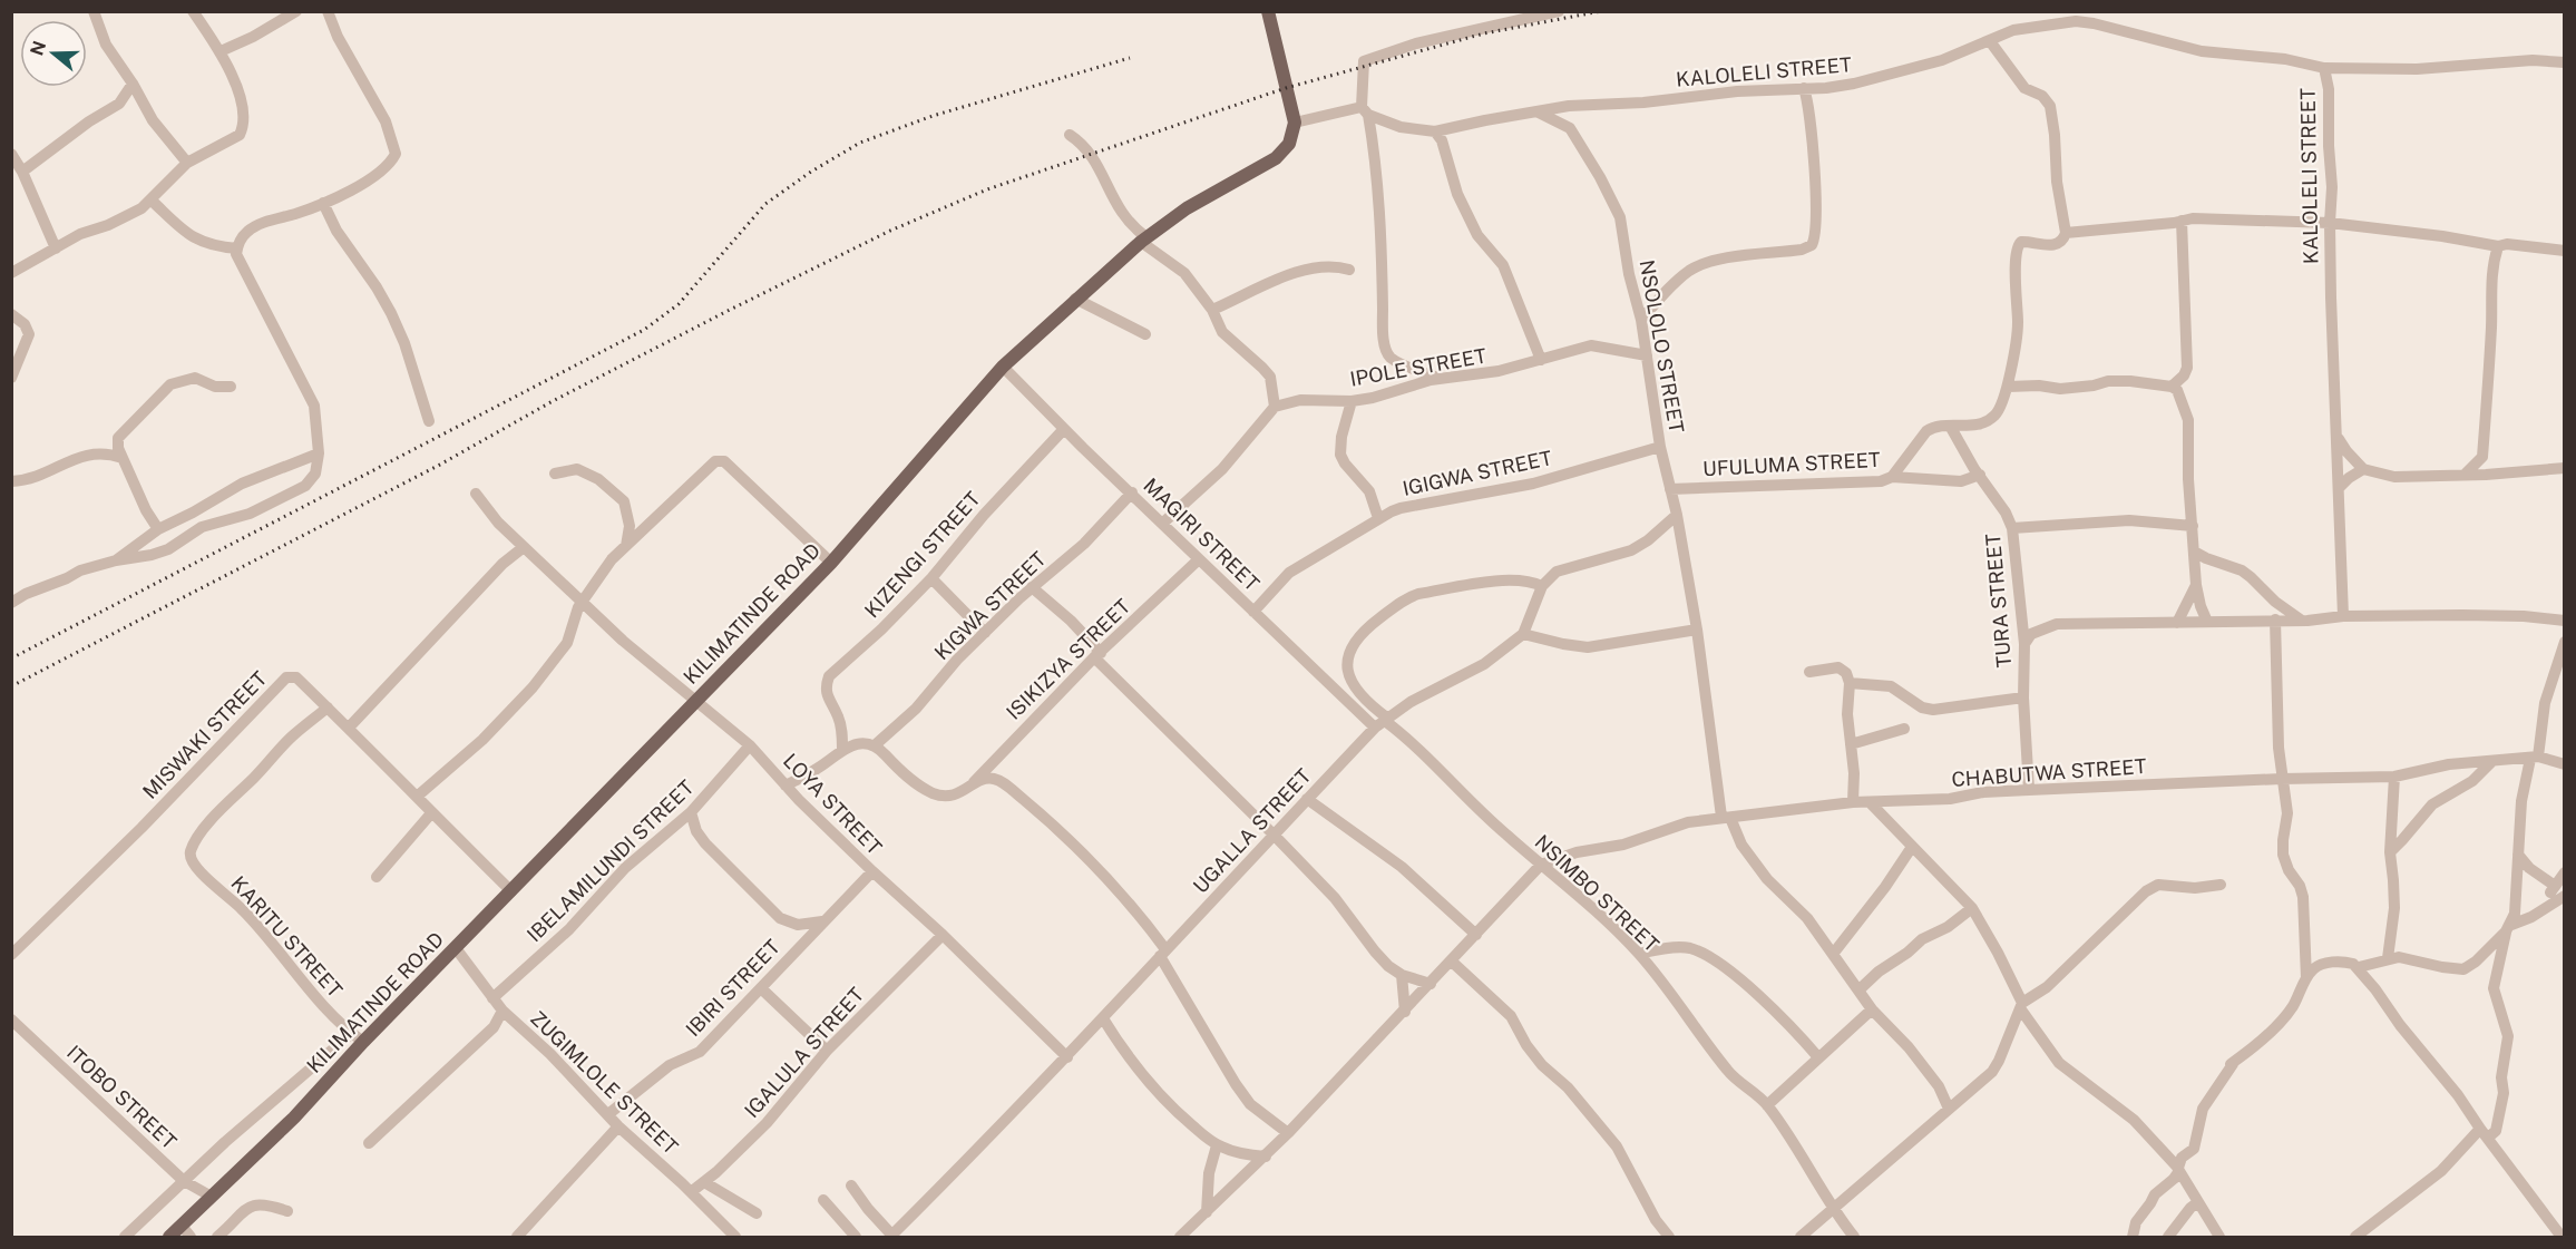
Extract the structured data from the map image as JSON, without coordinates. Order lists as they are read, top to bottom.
{
  "streets": {
    "main road": ["KILIMATINDE ROAD"],
    "street": [
      "KALOLELI STREET",
      "NSOLOLO STREET",
      "IPOLE STREET",
      "UFULUMA STREET",
      "IGIGWA STREET",
      "MAGIRI STREET",
      "KIZENGI STREET",
      "TURA STREET",
      "KIGWA STREET",
      "ISIKIZYA STREET",
      "MISWAKI STREET",
      "CHABUTWA STREET",
      "LOYA STREET",
      "UGALLA STREET",
      "IBELAMILUNDI STREET",
      "NSIMBO STREET",
      "KARITU STREET",
      "IBIRI STREET",
      "IGALULA STREET",
      "ZUGIMLOLE STREET",
      "ITOBO STREET"
    ]
  },
  "crossings": [
    ["KALOLELI STREET", "NSOLOLO STREET"],
    ["KALOLELI STREET", "UFULUMA STREET"],
    ["NSOLOLO STREET", "IPOLE STREET"],
    ["NSOLOLO STREET", "UFULUMA STREET"],
    ["NSOLOLO STREET", "IGIGWA STREET"],
    ["NSOLOLO STREET", "CHABUTWA STREET"],
    ["UFULUMA STREET", "TURA STREET"],
    ["IGIGWA STREET", "MAGIRI STREET"],
    ["MAGIRI STREET", "KIZENGI STREET"],
    ["MAGIRI STREET", "KIGWA STREET"],
    ["MAGIRI STREET", "KILIMATINDE ROAD"],
    ["MAGIRI STREET", "ISIKIZYA STREET"],
    ["MAGIRI STREET", "UGALLA STREET"],
    ["MAGIRI STREET", "NSIMBO STREET"],
    ["TURA STREET", "CHABUTWA STREET"],
    ["KILIMATINDE ROAD", "MISWAKI STREET"],
    ["KILIMATINDE ROAD", "LOYA STREET"],
    ["KILIMATINDE ROAD", "KARITU STREET"],
    ["KILIMATINDE ROAD", "ZUGIMLOLE STREET"],
    ["KILIMATINDE ROAD", "ITOBO STREET"],
    ["MISWAKI STREET", "KARITU STREET"],
    ["CHABUTWA STREET", "NSIMBO STREET"],
    ["LOYA STREET", "UGALLA STREET"],
    ["LOYA STREET", "IBELAMILUNDI STREET"],
    ["LOYA STREET", "IBIRI STREET"],
    ["LOYA STREET", "IGALULA STREET"],
    ["UGALLA STREET", "NSIMBO STREET"],
    ["IBELAMILUNDI STREET", "ZUGIMLOLE STREET"],
    ["IBIRI STREET", "ZUGIMLOLE STREET"],
    ["IGALULA STREET", "ZUGIMLOLE STREET"]
  ],
  "north": "left"
}
